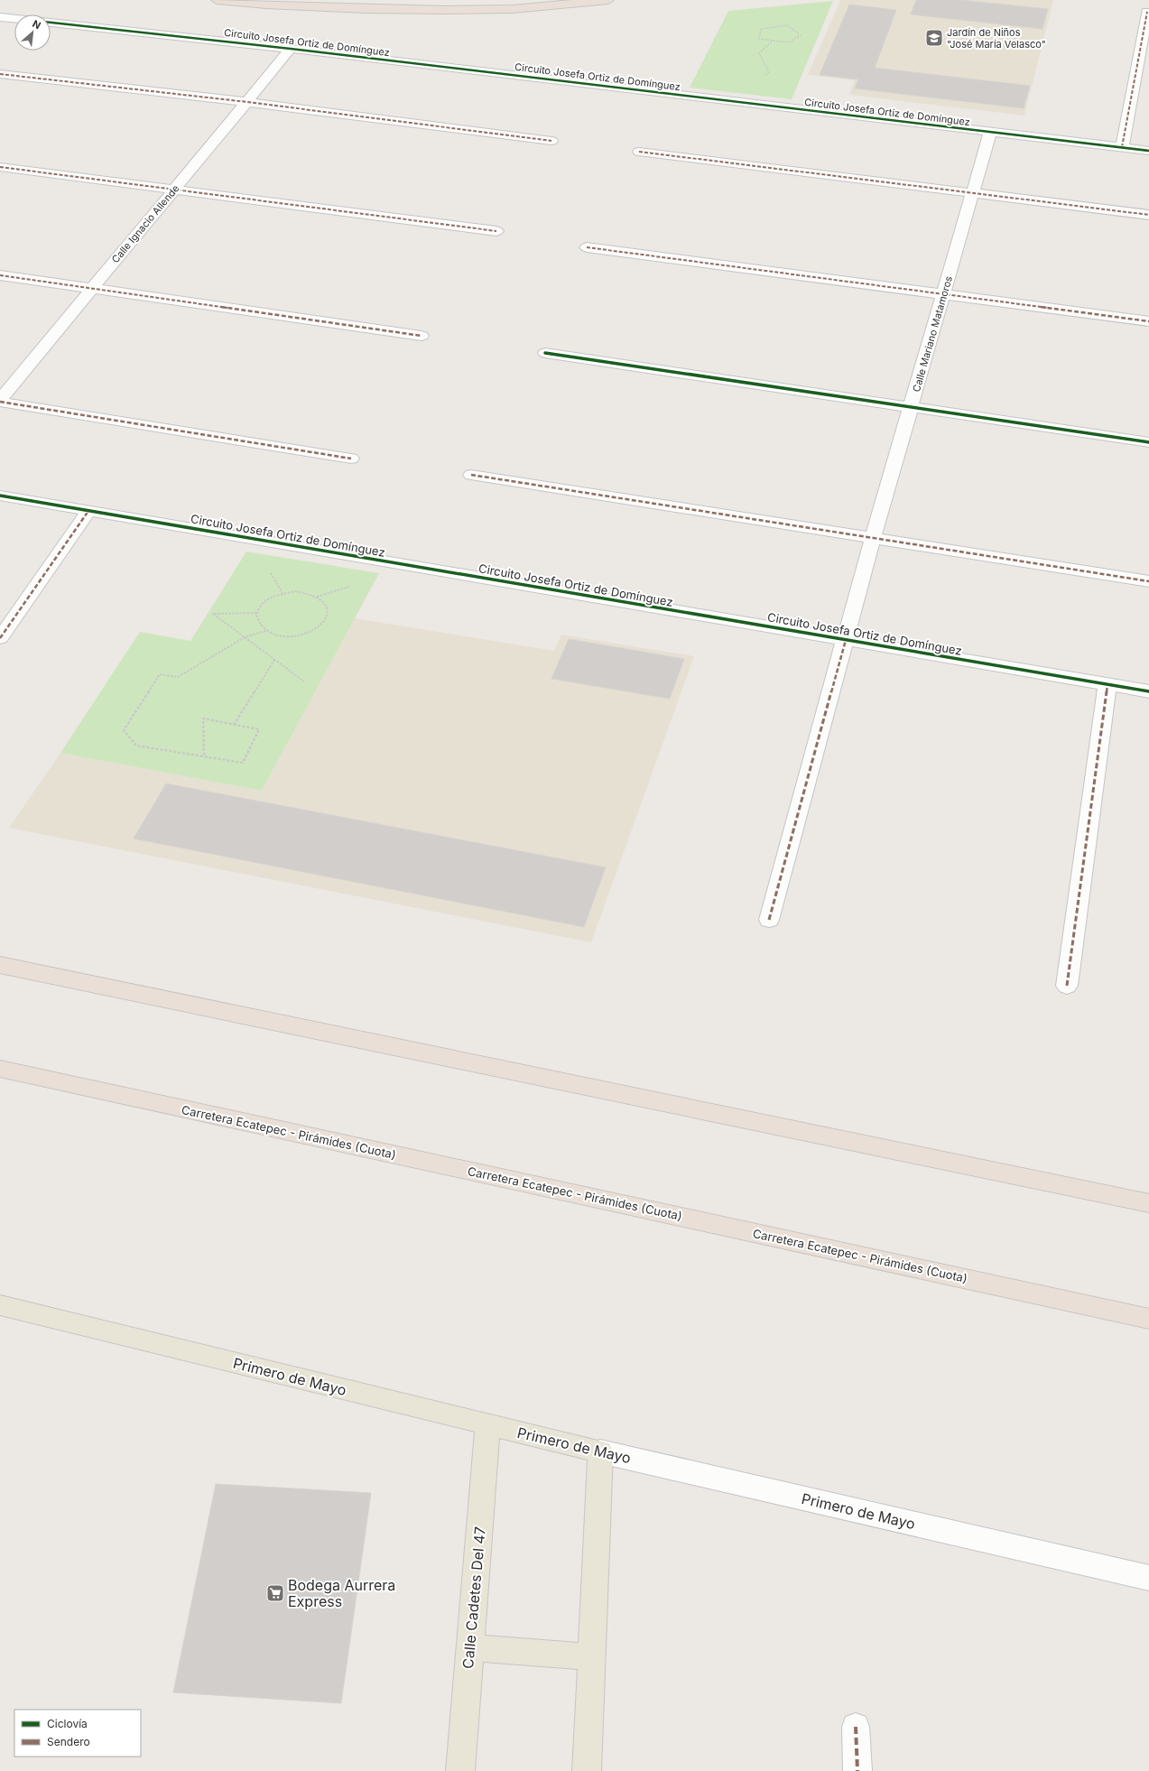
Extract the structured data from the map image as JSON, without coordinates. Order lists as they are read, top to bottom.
{
  "streets": {
    "highway": ["Carretera Ecatepec - Pirámides (Cuota)"],
    "main road": ["Primero de Mayo", "Calle Cadetes Del 47"],
    "street": ["Circuito Josefa Ortiz de Domínguez", "Calle Ignacio Allende", "Calle Mariano Matamoros"]
  },
  "crossings": [
    ["Circuito Josefa Ortiz de Domínguez", "Calle Ignacio Allende"],
    ["Circuito Josefa Ortiz de Domínguez", "Calle Mariano Matamoros"],
    ["Primero de Mayo", "Calle Cadetes Del 47"]
  ],
  "places": {
    "school or university": ["Jardín de Niños \"José María Velasco\""],
    "supermarket": ["Bodega Aurrera Express"]
  },
  "legend": ["Ciclovía", "Sendero"],
  "north": "top right"
}
